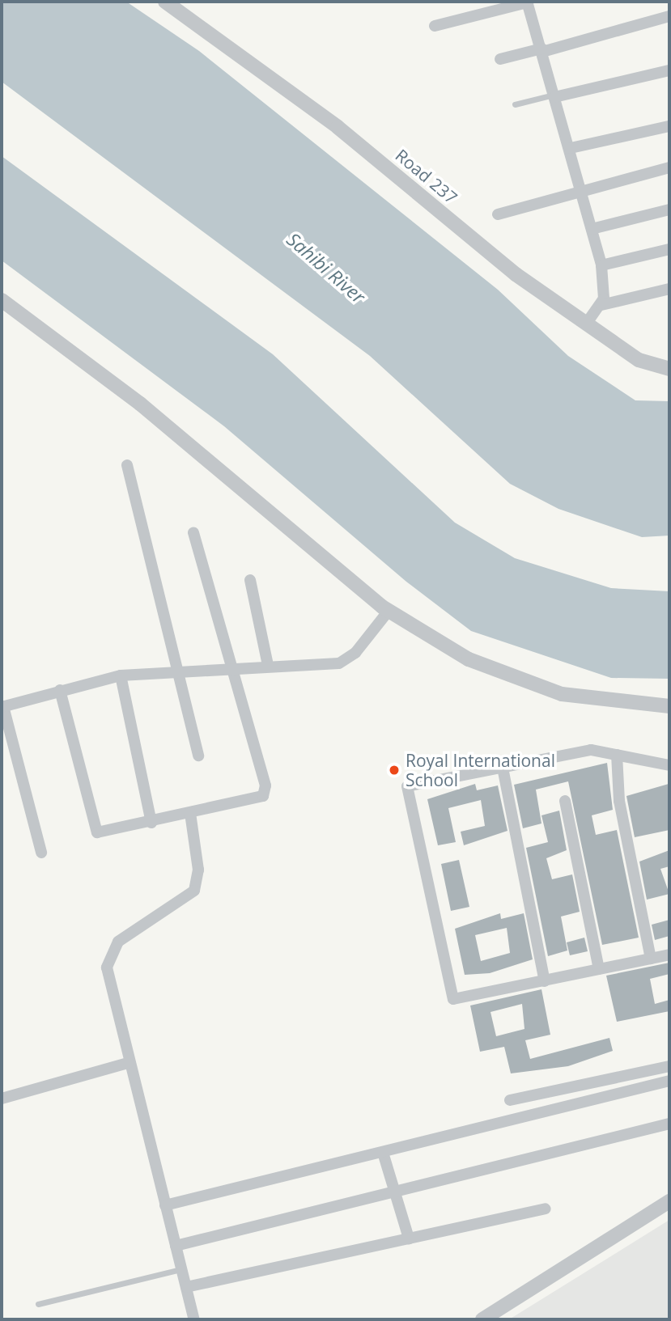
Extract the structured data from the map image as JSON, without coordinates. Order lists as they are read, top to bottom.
{
  "streets": {
    "street": ["Road 237"]
  },
  "water": ["Sahibi River"],
  "places": ["Royal International School"]
}
